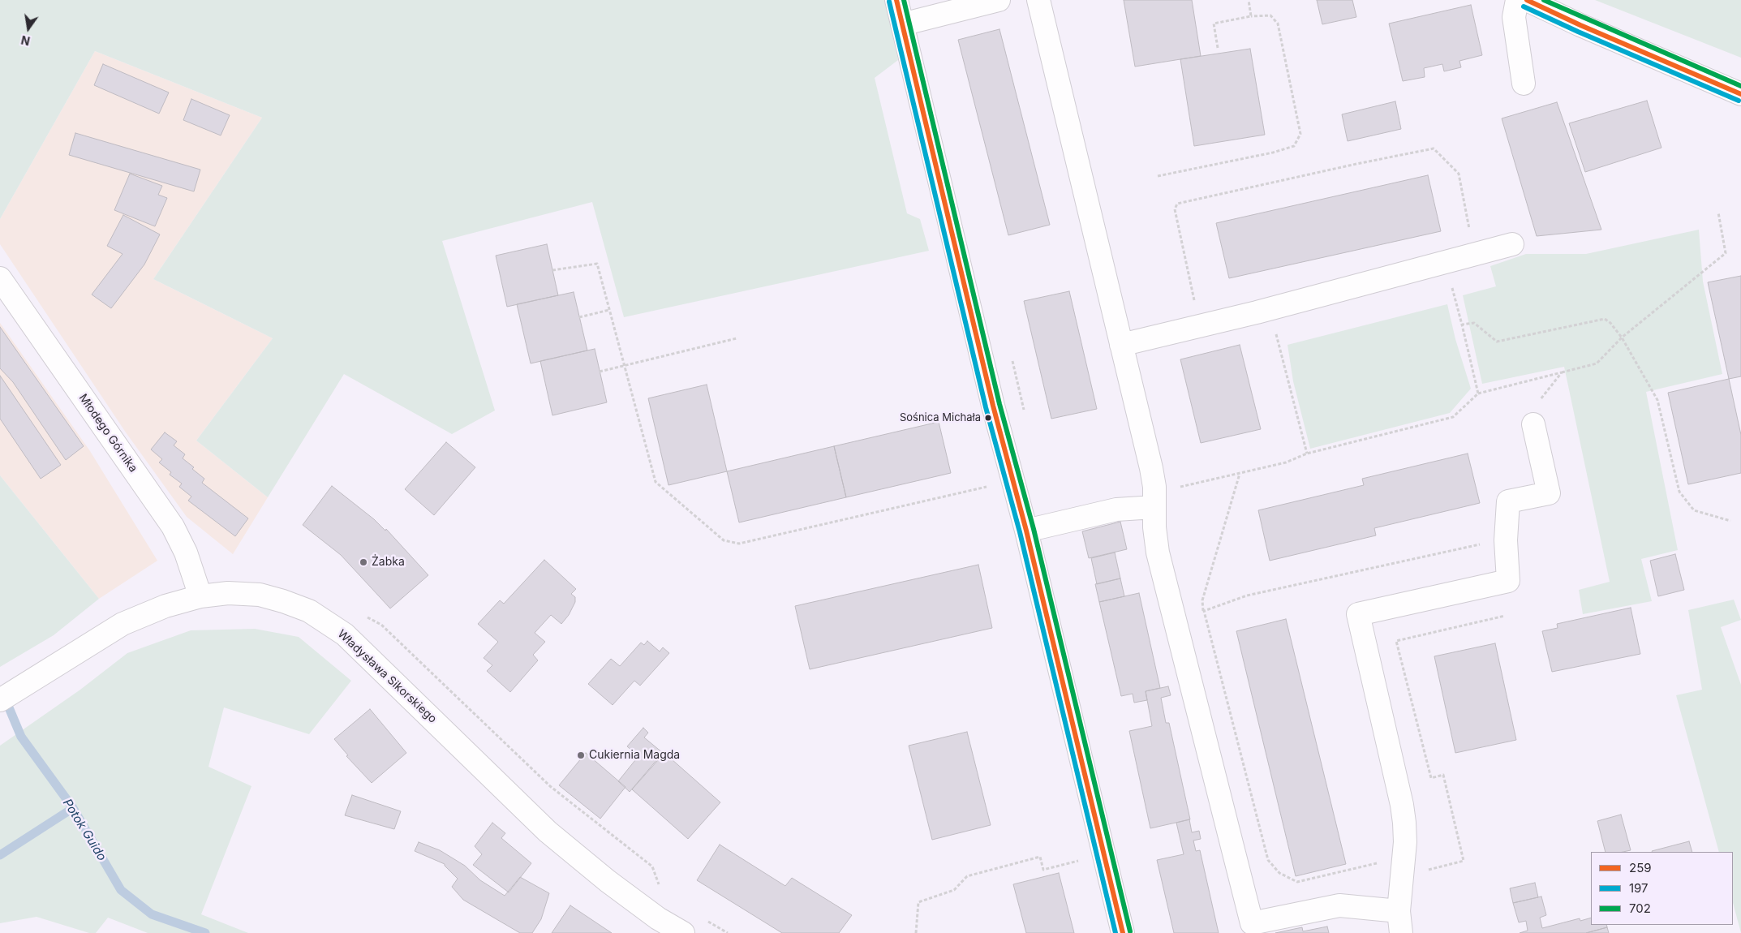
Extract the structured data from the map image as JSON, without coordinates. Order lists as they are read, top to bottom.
{
  "streets": {
    "street": ["Młodego Górnika", "Władysława Sikorskiego"]
  },
  "crossings": [
    ["Młodego Górnika", "Władysława Sikorskiego"]
  ],
  "water": ["Potok Guido"],
  "places": ["Sośnica Michała", "Żabka", "Cukiernia Magda"],
  "lines": ["transit line 259", "transit line 702", "transit line 197"],
  "legend": ["259", "197", "702"],
  "north": "bottom"
}
